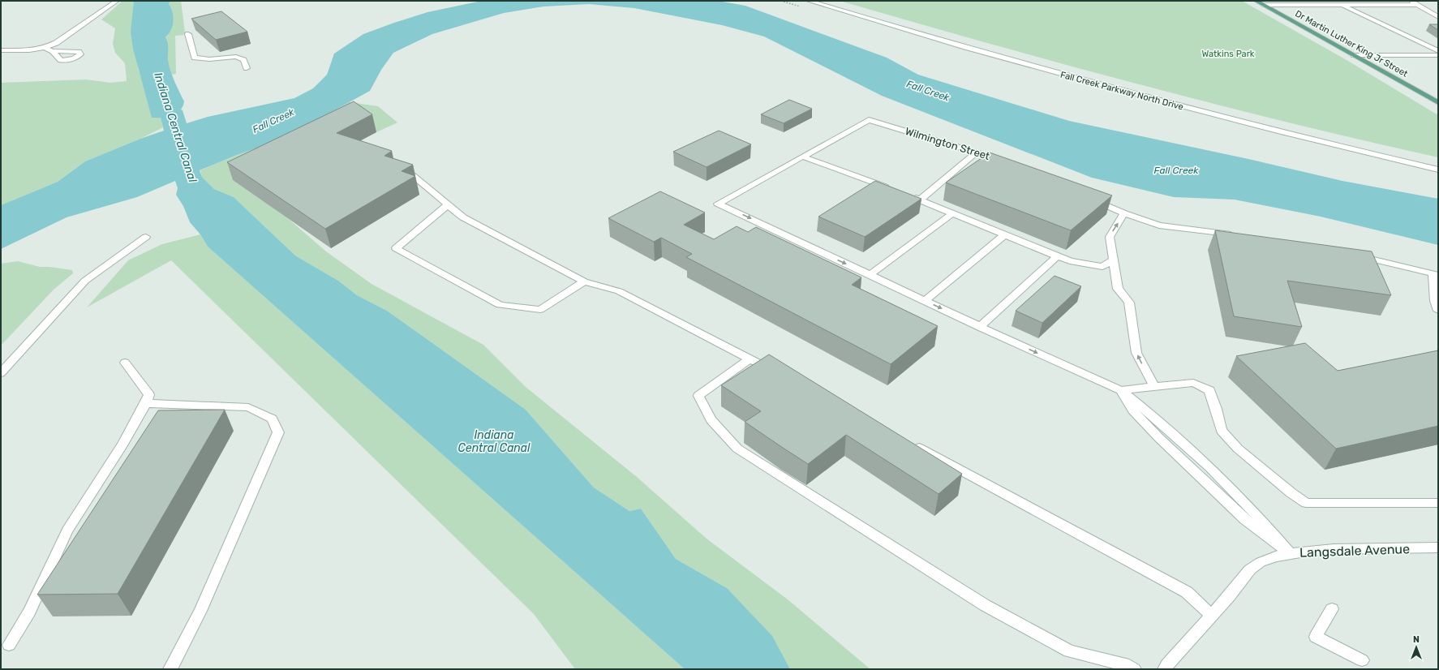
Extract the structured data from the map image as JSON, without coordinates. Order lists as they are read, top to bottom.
{
  "streets": {
    "main road": ["Dr Martin Luther King Jr Street"],
    "street": ["Fall Creek Parkway North Drive", "Wilmington Street", "Langsdale Avenue"]
  },
  "water": ["Fall Creek", "Indiana Central Canal"],
  "parks": ["Watkins Park"],
  "north": "top"
}
